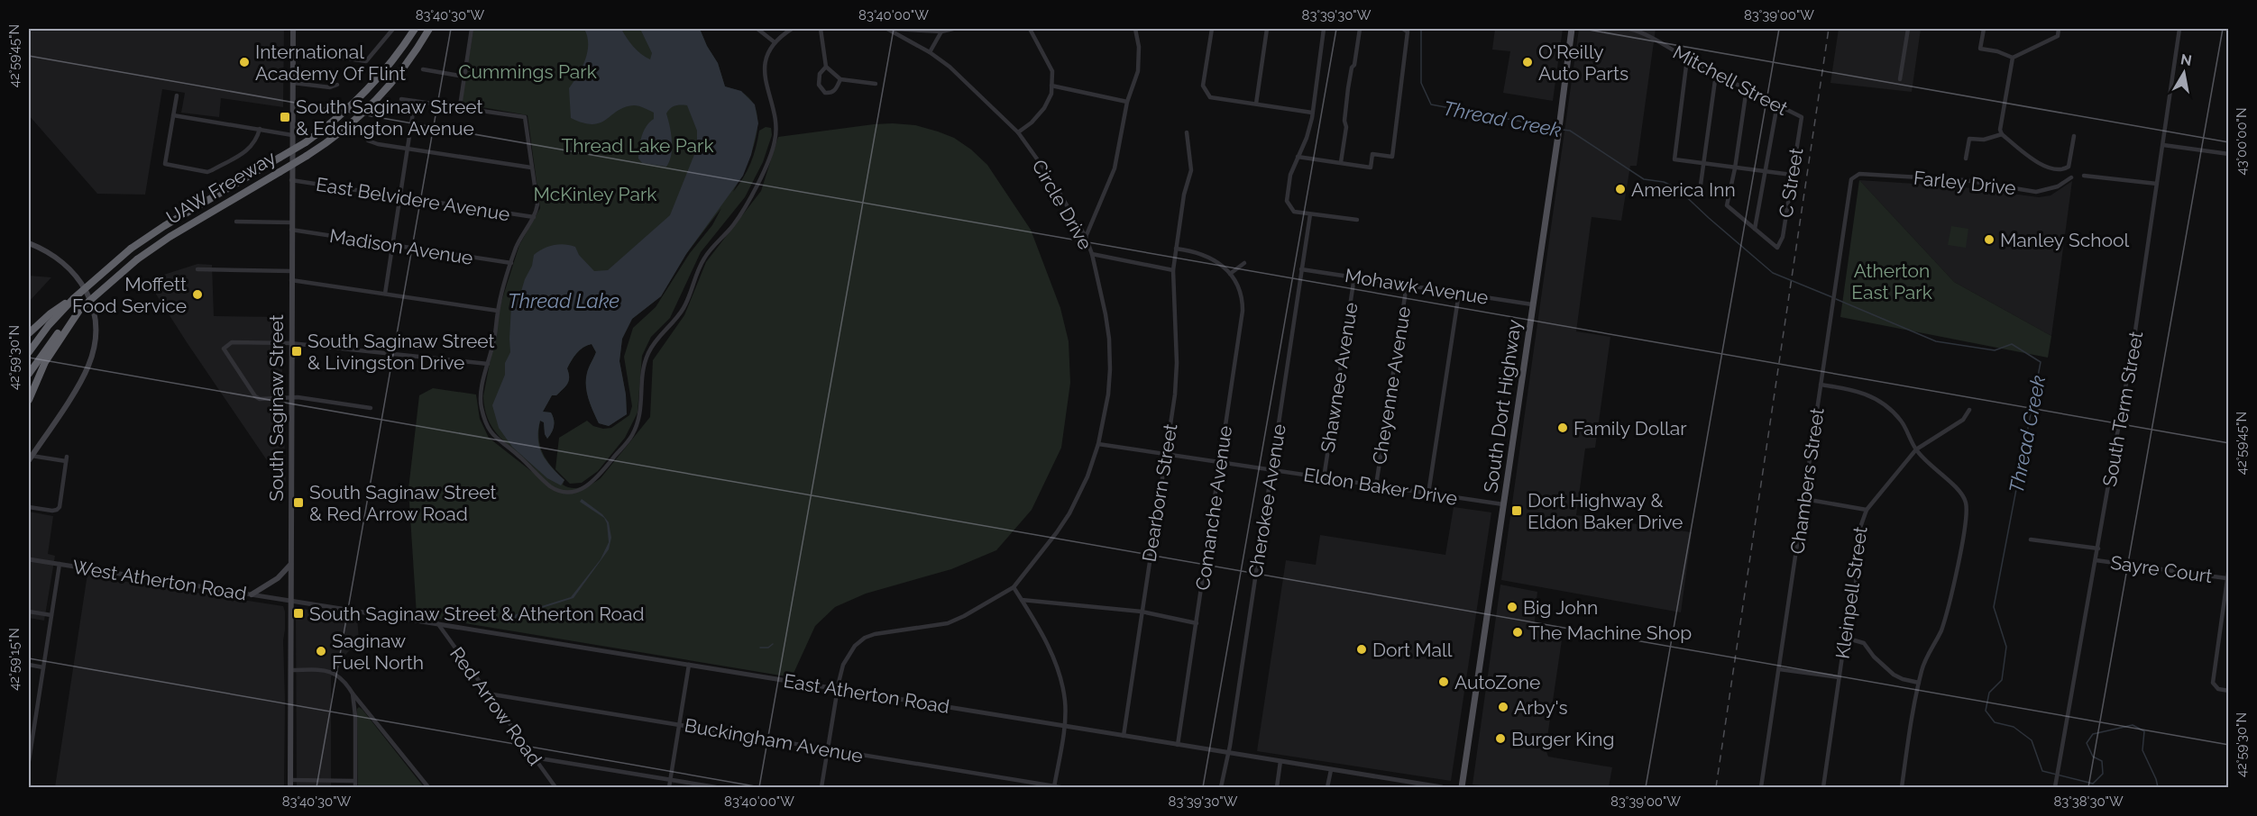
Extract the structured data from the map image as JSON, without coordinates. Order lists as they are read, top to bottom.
{
  "streets": {
    "highway": ["UAW Freeway"],
    "main road": ["South Dort Highway", "South Saginaw Street"],
    "street": [
      "Mitchell Street",
      "C Street",
      "Farley Drive",
      "East Belvidere Avenue",
      "Circle Drive",
      "Madison Avenue",
      "Mohawk Avenue",
      "Shawnee Avenue",
      "Cheyenne Avenue",
      "South Term Street",
      "Chambers Street",
      "Eldon Baker Drive",
      "Dearborn Street",
      "Cherokee Avenue",
      "Comanche Avenue",
      "Sayre Court",
      "West Atherton Road",
      "Kleinpell Street",
      "East Atherton Road",
      "Red Arrow Road",
      "Buckingham Avenue"
    ]
  },
  "crossings": [
    ["Mitchell Street", "C Street"],
    ["Farley Drive", "Chambers Street"],
    ["East Belvidere Avenue", "South Saginaw Street"],
    ["Circle Drive", "Eldon Baker Drive"],
    ["Circle Drive", "East Atherton Road"],
    ["Circle Drive", "Buckingham Avenue"],
    ["Madison Avenue", "South Saginaw Street"],
    ["Mohawk Avenue", "Shawnee Avenue"],
    ["Mohawk Avenue", "Cheyenne Avenue"],
    ["Mohawk Avenue", "South Dort Highway"],
    ["Mohawk Avenue", "Cherokee Avenue"],
    ["Shawnee Avenue", "Eldon Baker Drive"],
    ["Cheyenne Avenue", "Eldon Baker Drive"],
    ["South Dort Highway", "Eldon Baker Drive"],
    ["South Saginaw Street", "West Atherton Road"],
    ["South Saginaw Street", "East Atherton Road"],
    ["South Term Street", "Sayre Court"],
    ["Eldon Baker Drive", "Dearborn Street"],
    ["Eldon Baker Drive", "Cherokee Avenue"],
    ["Eldon Baker Drive", "Comanche Avenue"],
    ["Dearborn Street", "Comanche Avenue"],
    ["Dearborn Street", "East Atherton Road"],
    ["Cherokee Avenue", "East Atherton Road"],
    ["Comanche Avenue", "East Atherton Road"],
    ["West Atherton Road", "East Atherton Road"],
    ["East Atherton Road", "Red Arrow Road"],
    ["Red Arrow Road", "Buckingham Avenue"]
  ],
  "water": ["Thread Creek", "Thread Lake"],
  "parks": [
    "Cummings Park",
    "Thread Lake Park",
    "McKinley Park",
    "Atherton East Park"
  ],
  "places": {
    "other": [
      "International Academy Of Flint",
      "O'Reilly Auto Parts",
      "America Inn",
      "Manley School",
      "Moffett Food Service",
      "Family Dollar",
      "Big John",
      "The Machine Shop",
      "Dort Mall",
      "Saginaw Fuel North",
      "AutoZone",
      "Arby's",
      "Burger King"
    ],
    "transit": [
      "South Saginaw Street & Eddington Avenue",
      "South Saginaw Street & Livingston Drive",
      "South Saginaw Street & Red Arrow Road",
      "Dort Highway & Eldon Baker Drive",
      "South Saginaw Street & Atherton Road"
    ]
  },
  "north": "top",
  "coordinates": [
    "83°40'30\"W",
    "83°40'00\"W",
    "83°39'30\"W",
    "83°39'00\"W",
    "42°59'45\"N",
    "43°00'00\"N",
    "42°59'30\"N",
    "42°59'15\"N",
    "83°38'30\"W"
  ]
}
